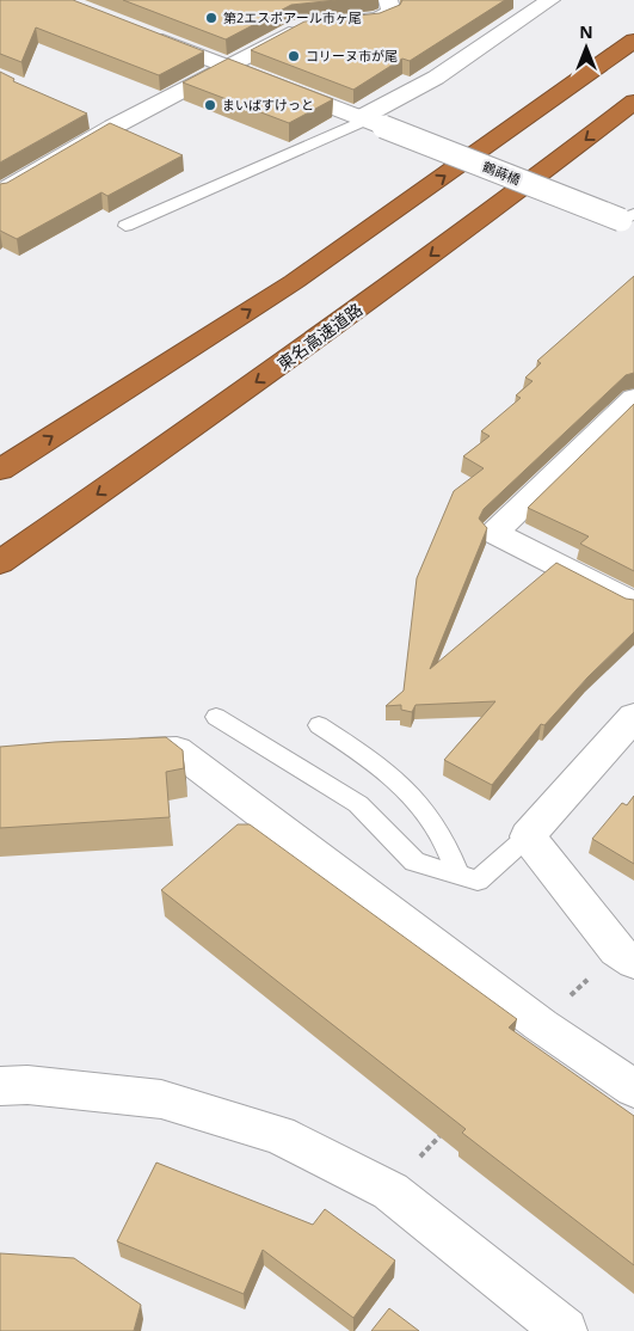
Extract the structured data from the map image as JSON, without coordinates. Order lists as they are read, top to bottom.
{
  "streets": {
    "highway": ["東名高速道路"],
    "street": ["鶴蒔橋"]
  },
  "places": ["第2エスポアール市ヶ尾", "コリーヌ市が尾", "まいばすけっと"],
  "north": "top"
}
